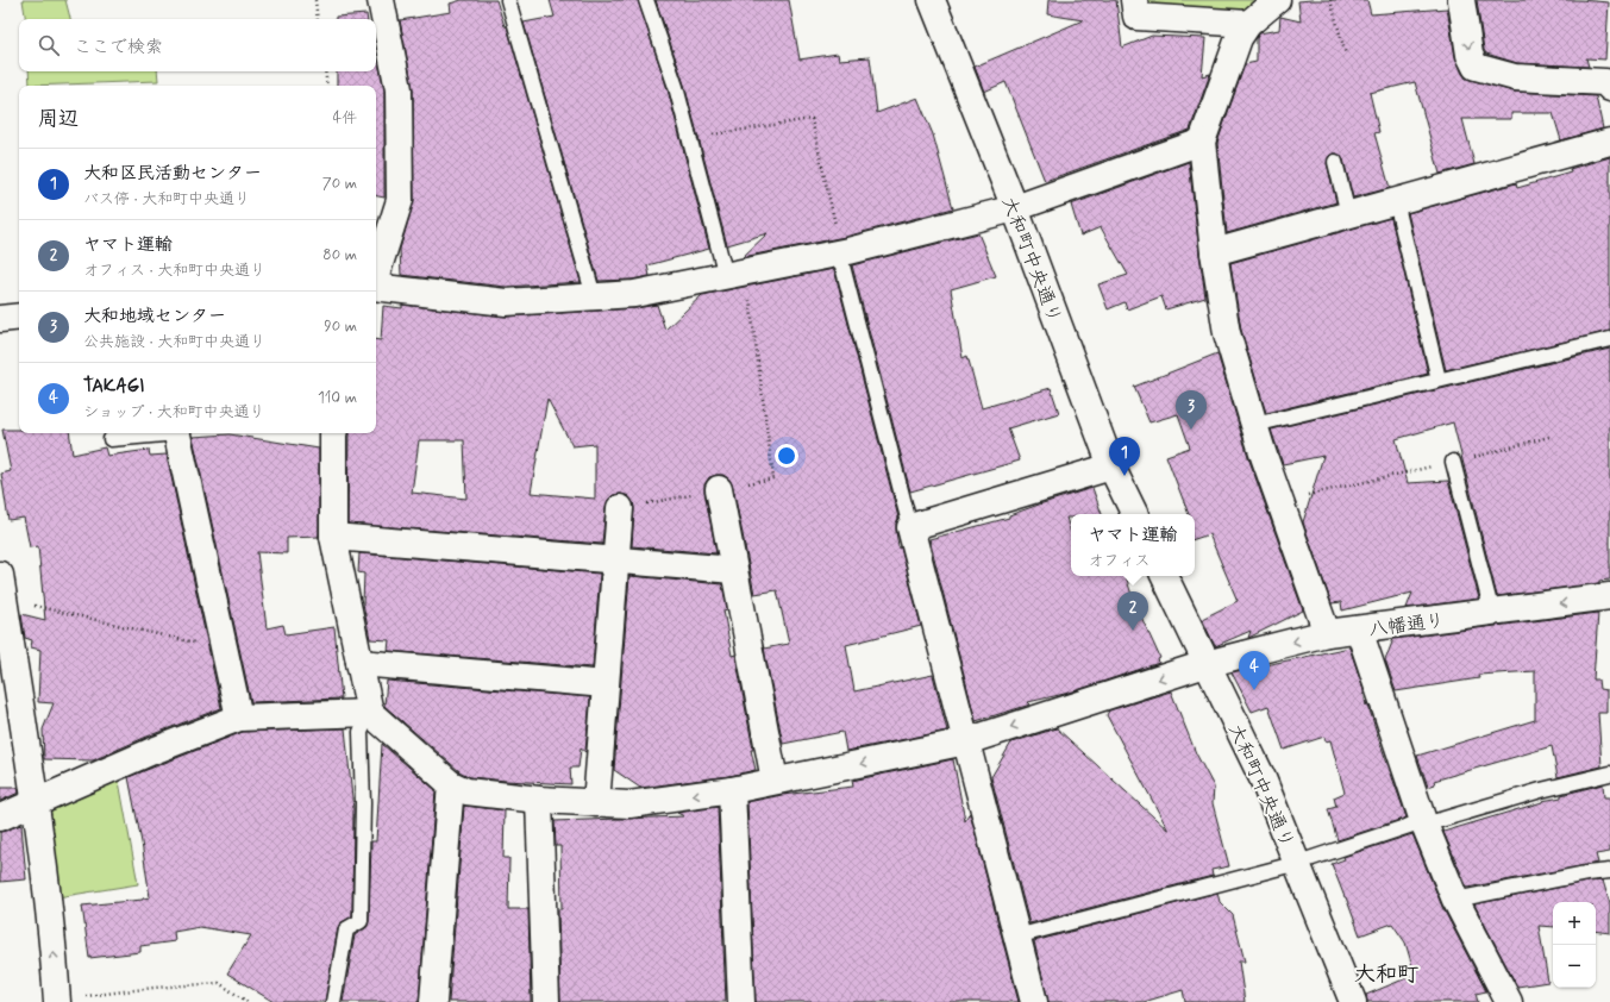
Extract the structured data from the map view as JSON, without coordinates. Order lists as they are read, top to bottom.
{
  "streets": {
    "street": ["大和町中央通り", "八幡通り"]
  },
  "crossings": [
    ["大和町中央通り", "八幡通り"]
  ],
  "districts": ["大和町"],
  "page": {
    "search": "ここで検索",
    "heading": ["周辺", "4件"],
    "list": [
      {
        "mark": "1",
        "name": "大和区民活動センター",
        "note": "バス停 · 大和町中央通り",
        "value": "70 m"
      },
      {
        "mark": "2",
        "name": "ヤマト運輸",
        "note": "オフィス · 大和町中央通り",
        "value": "80 m"
      },
      {
        "mark": "3",
        "name": "大和地域センター",
        "note": "公共施設 · 大和町中央通り",
        "value": "90 m"
      },
      {
        "mark": "4",
        "name": "TAKAGI",
        "note": "ショップ · 大和町中央通り",
        "value": "110 m"
      }
    ],
    "pins": [
      "3",
      "1",
      "2",
      "4"
    ],
    "popup": ["ヤマト運輸", "オフィス"],
    "map_buttons": ["+", "−"]
  }
}
